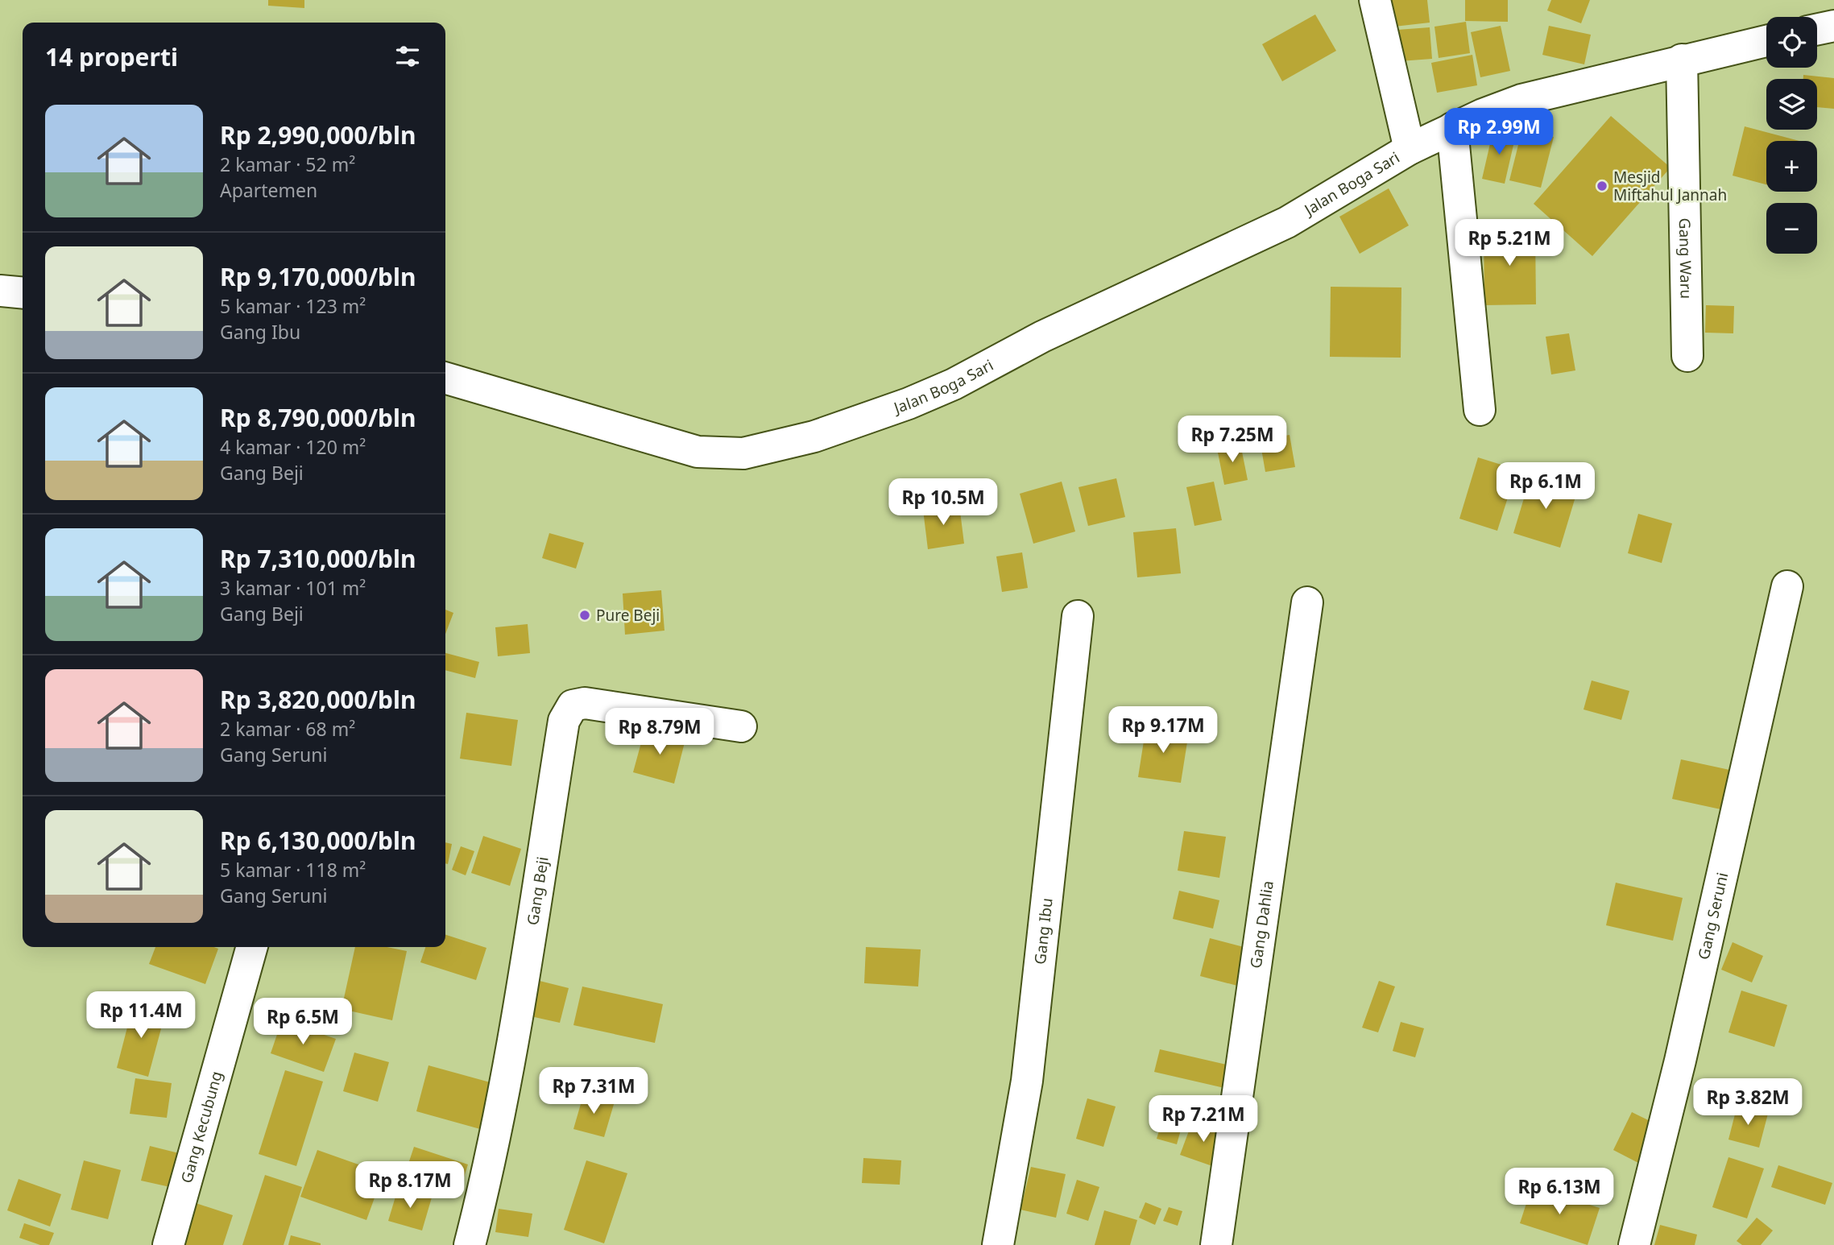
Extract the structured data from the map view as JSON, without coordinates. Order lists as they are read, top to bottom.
{
  "streets": {
    "street": [
      "Jalan Boga Sari",
      "Gang Waru",
      "Gang Beji",
      "Gang Seruni",
      "Gang Dahlia",
      "Gang Ibu",
      "Gang Kecubung"
    ]
  },
  "crossings": [
    ["Jalan Boga Sari", "Gang Waru"]
  ],
  "places": ["Mesjid Miftahul Jannah", "Pure Beji"],
  "page": {
    "map_buttons": ["+", "−"],
    "heading": "14 properti",
    "list": [
      {
        "name": "Rp 2,990,000/bln",
        "note": "2 kamar · 52 m² · Apartemen"
      },
      {
        "name": "Rp 9,170,000/bln",
        "note": "5 kamar · 123 m² · Gang Ibu"
      },
      {
        "name": "Rp 8,790,000/bln",
        "note": "4 kamar · 120 m² · Gang Beji"
      },
      {
        "name": "Rp 7,310,000/bln",
        "note": "3 kamar · 101 m² · Gang Beji"
      },
      {
        "name": "Rp 3,820,000/bln",
        "note": "2 kamar · 68 m² · Gang Seruni"
      },
      {
        "name": "Rp 6,130,000/bln",
        "note": "5 kamar · 118 m² · Gang Seruni"
      }
    ],
    "price": [
      "Rp 2.99M",
      "Rp 5.21M",
      "Rp 7.25M",
      "Rp 6.1M",
      "Rp 10.5M",
      "Rp 9.17M",
      "Rp 8.79M",
      "Rp 11.4M",
      "Rp 6.5M",
      "Rp 7.31M",
      "Rp 3.82M",
      "Rp 7.21M",
      "Rp 8.17M",
      "Rp 6.13M"
    ]
  }
}
